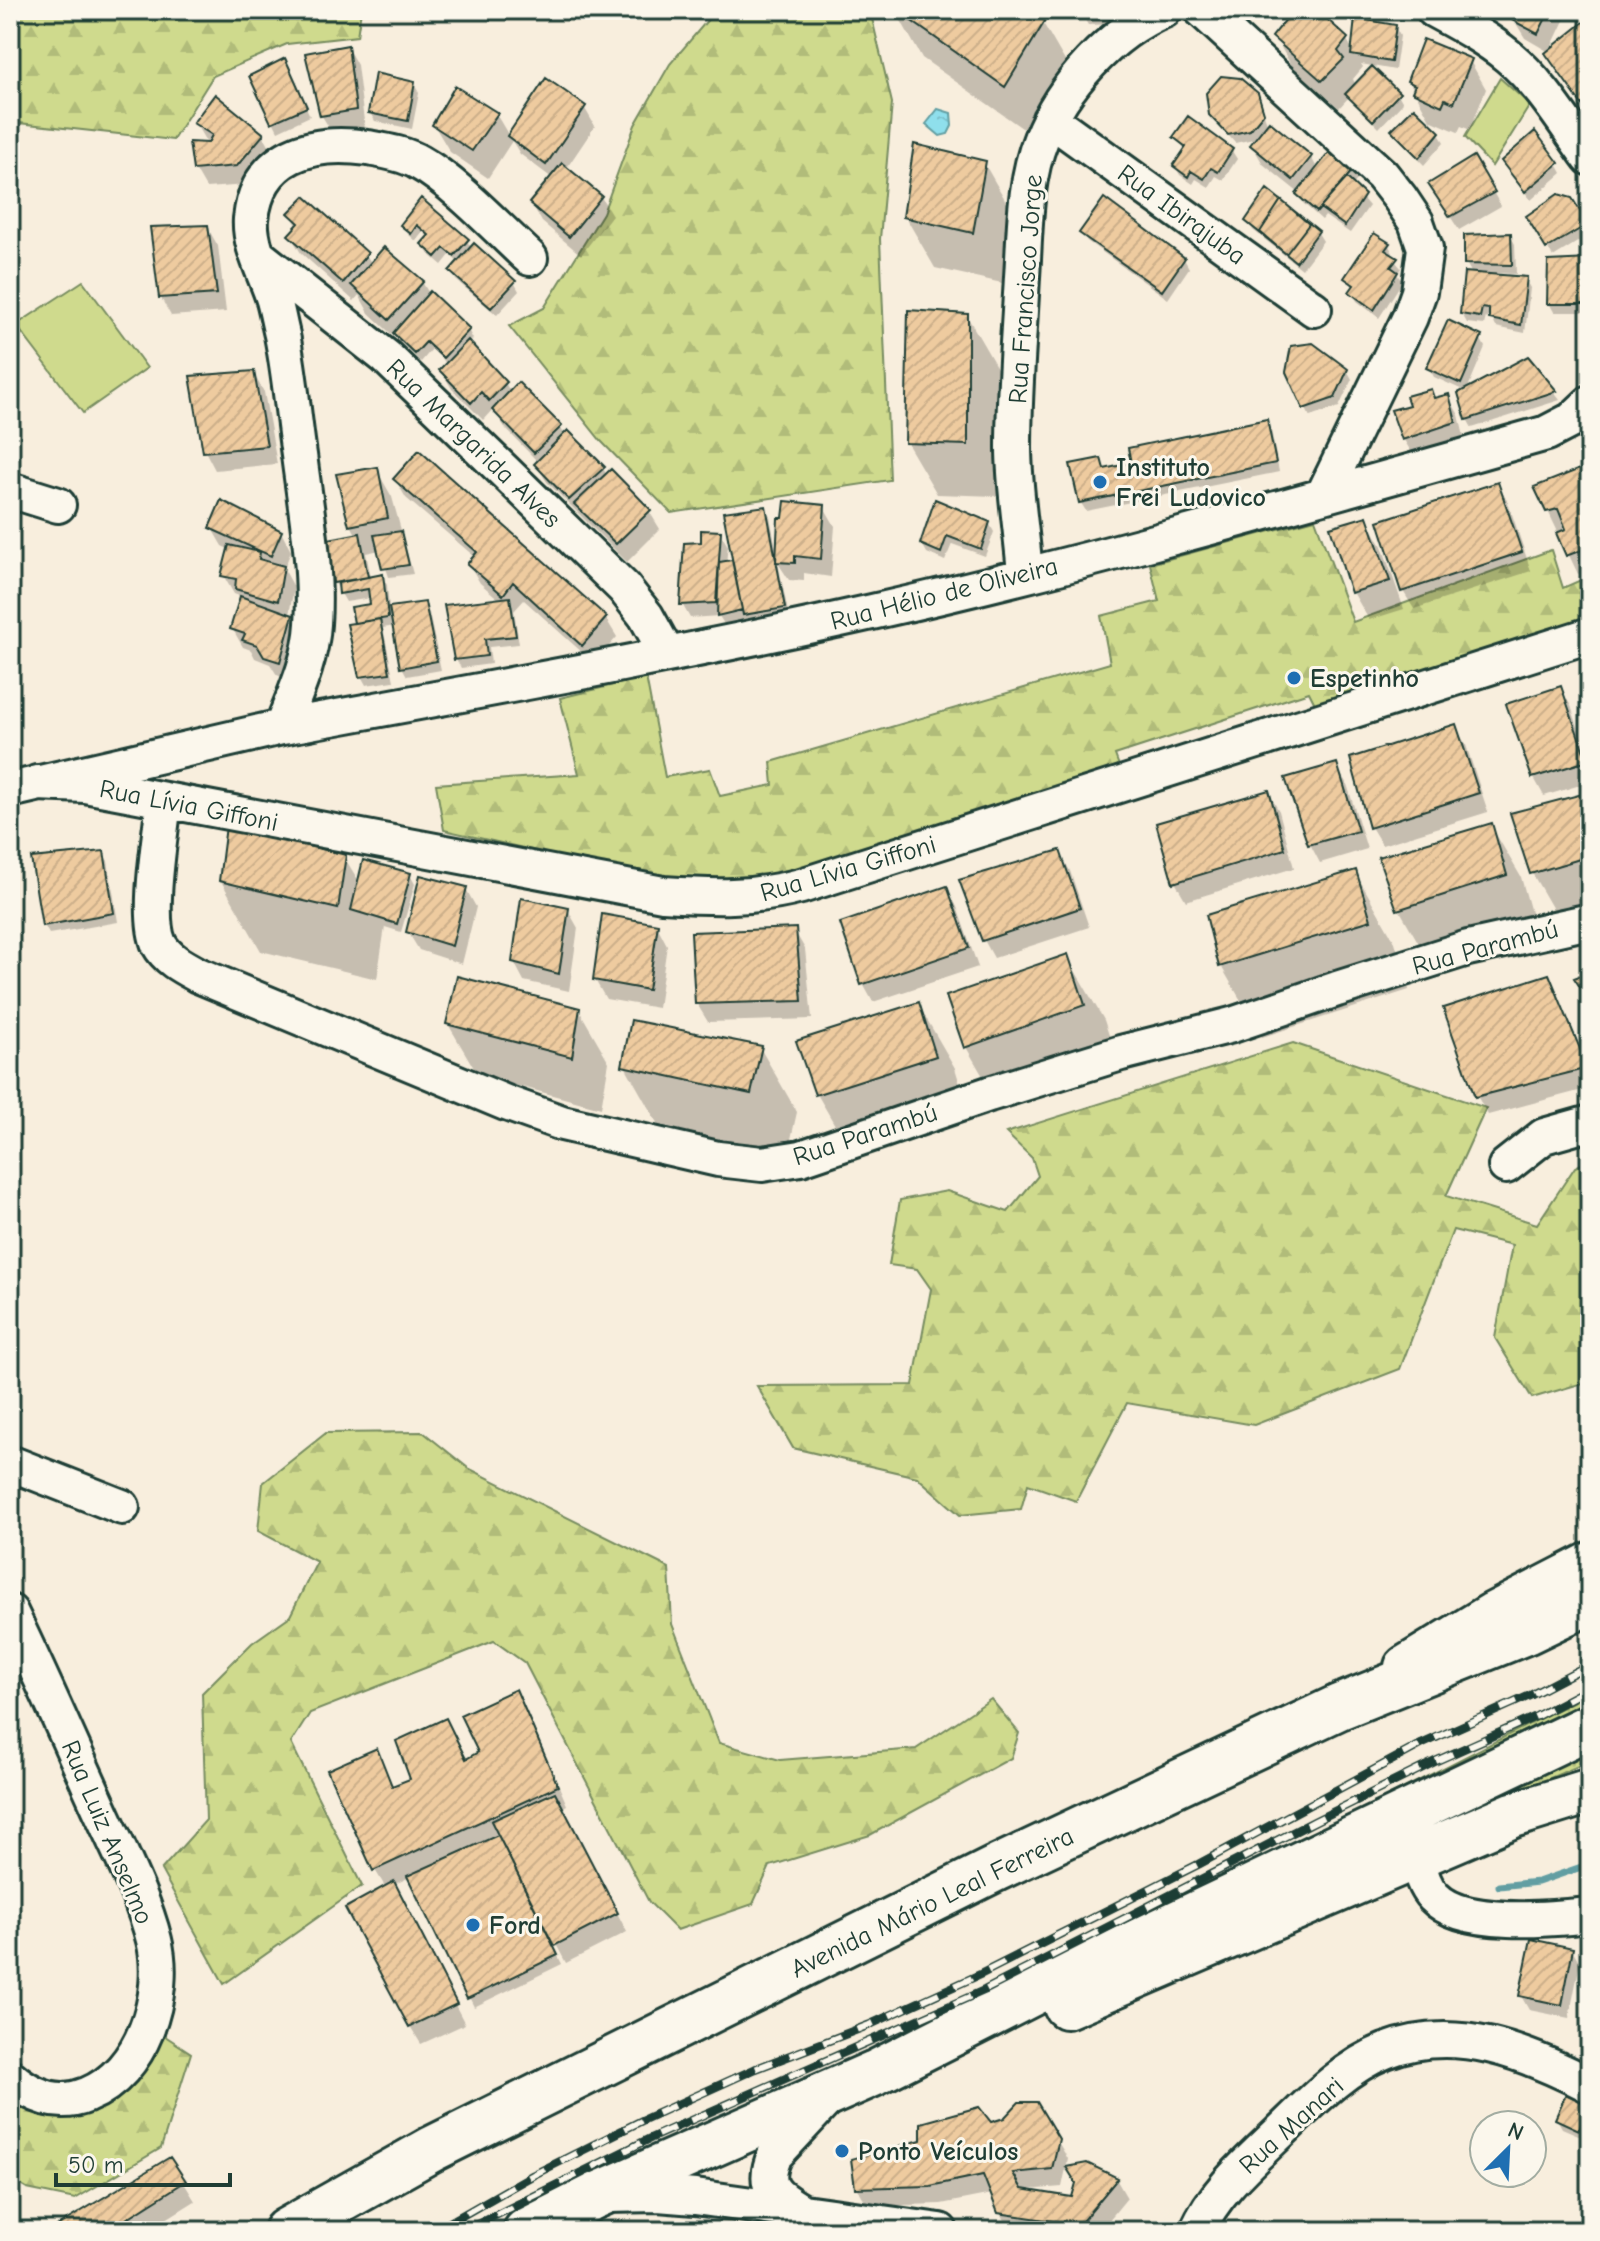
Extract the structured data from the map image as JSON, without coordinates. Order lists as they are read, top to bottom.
{
  "streets": {
    "highway": ["Avenida Mário Leal Ferreira"],
    "street": [
      "Rua Ibirajuba",
      "Rua Francisco Jorge",
      "Rua Margarida Alves",
      "Rua Hélio de Oliveira",
      "Rua Lívia Giffoni",
      "Rua Parambú",
      "Rua Luiz Anselmo",
      "Rua Manari"
    ]
  },
  "crossings": [
    ["Rua Ibirajuba", "Rua Francisco Jorge"],
    ["Rua Francisco Jorge", "Rua Hélio de Oliveira"],
    ["Rua Margarida Alves", "Rua Hélio de Oliveira"],
    ["Rua Hélio de Oliveira", "Rua Lívia Giffoni"],
    ["Rua Lívia Giffoni", "Rua Parambú"]
  ],
  "places": [
    "Instituto Frei Ludovico",
    "Espetinho",
    "Ford",
    "Ponto Veículos"
  ],
  "scale_bar": "50 m",
  "north": "top right"
}
